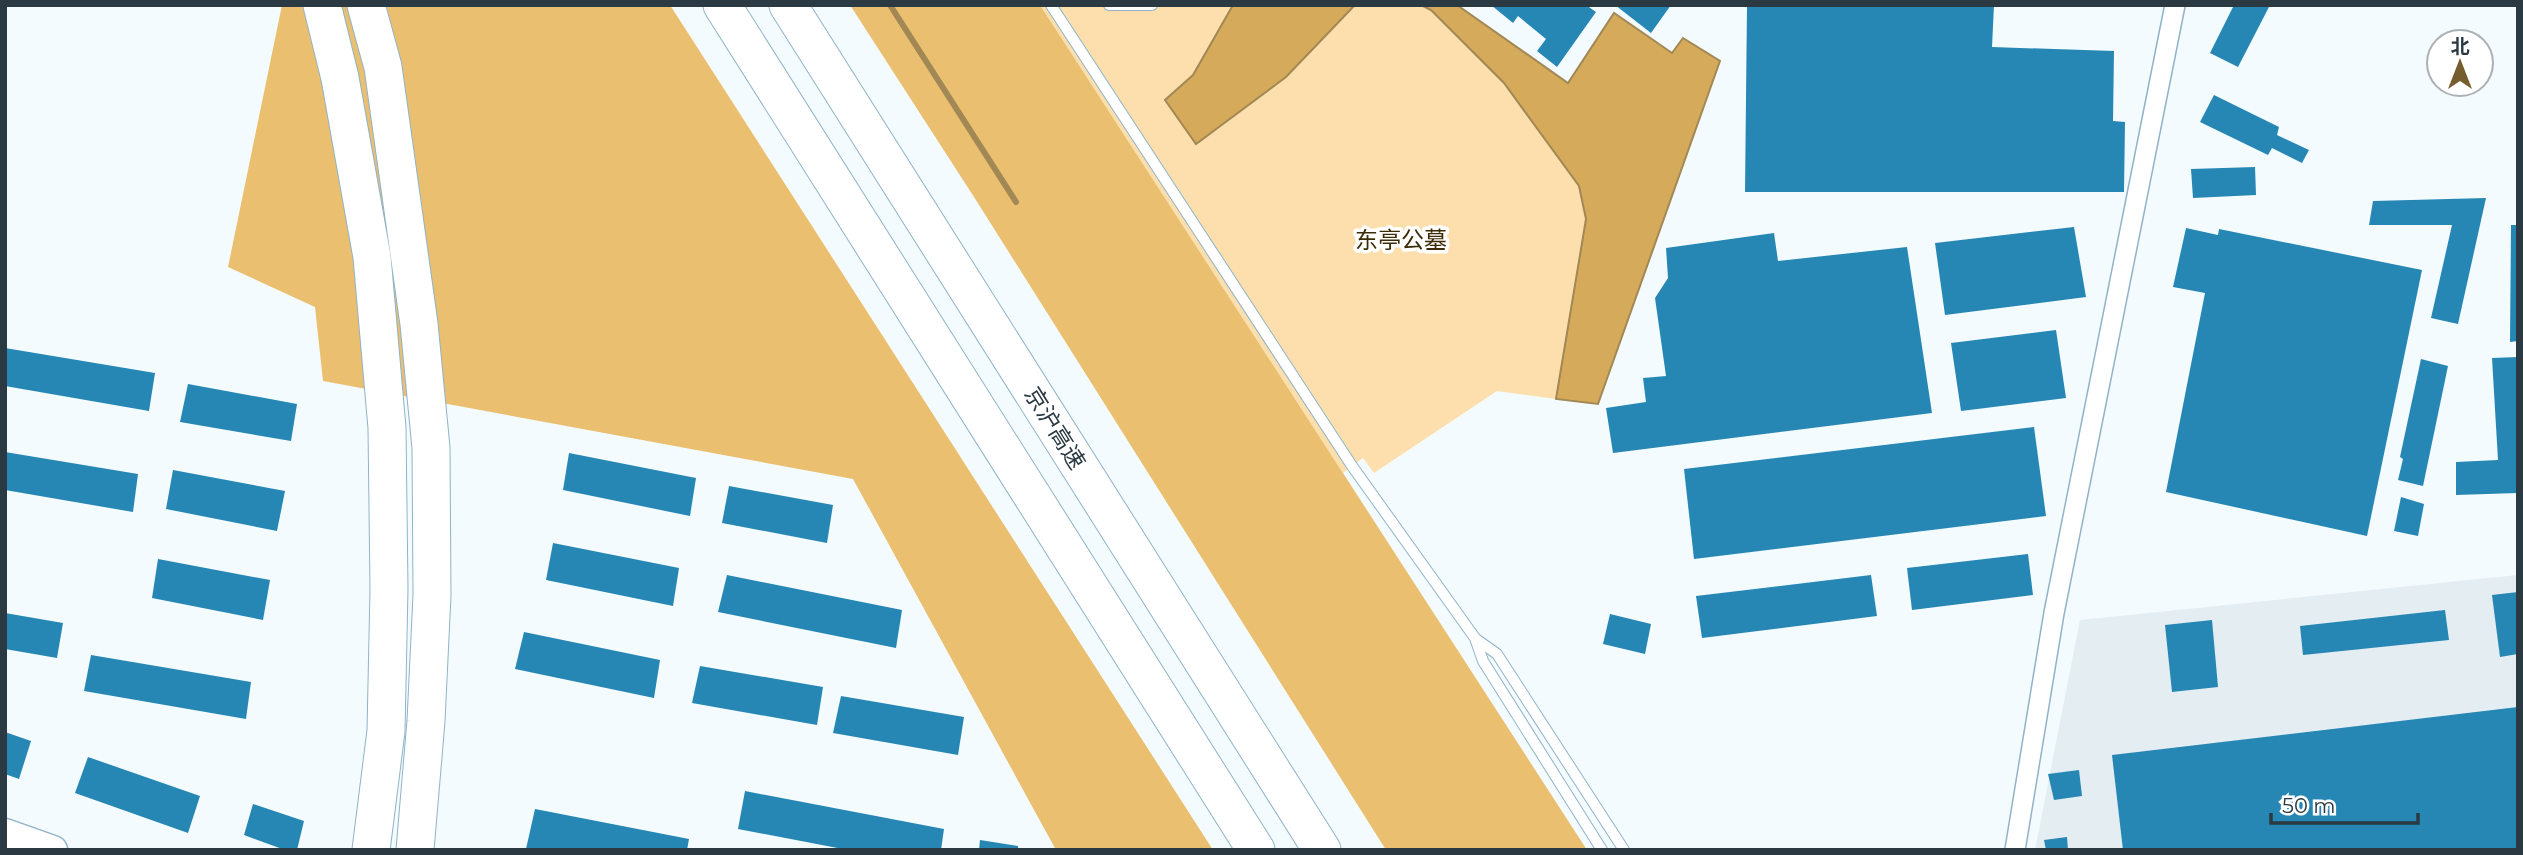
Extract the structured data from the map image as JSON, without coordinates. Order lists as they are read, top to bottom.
{
  "streets": {
    "highway": ["京沪高速"]
  },
  "parks": ["东亭公墓"],
  "scale_bar": "50 m",
  "north": "top"
}
